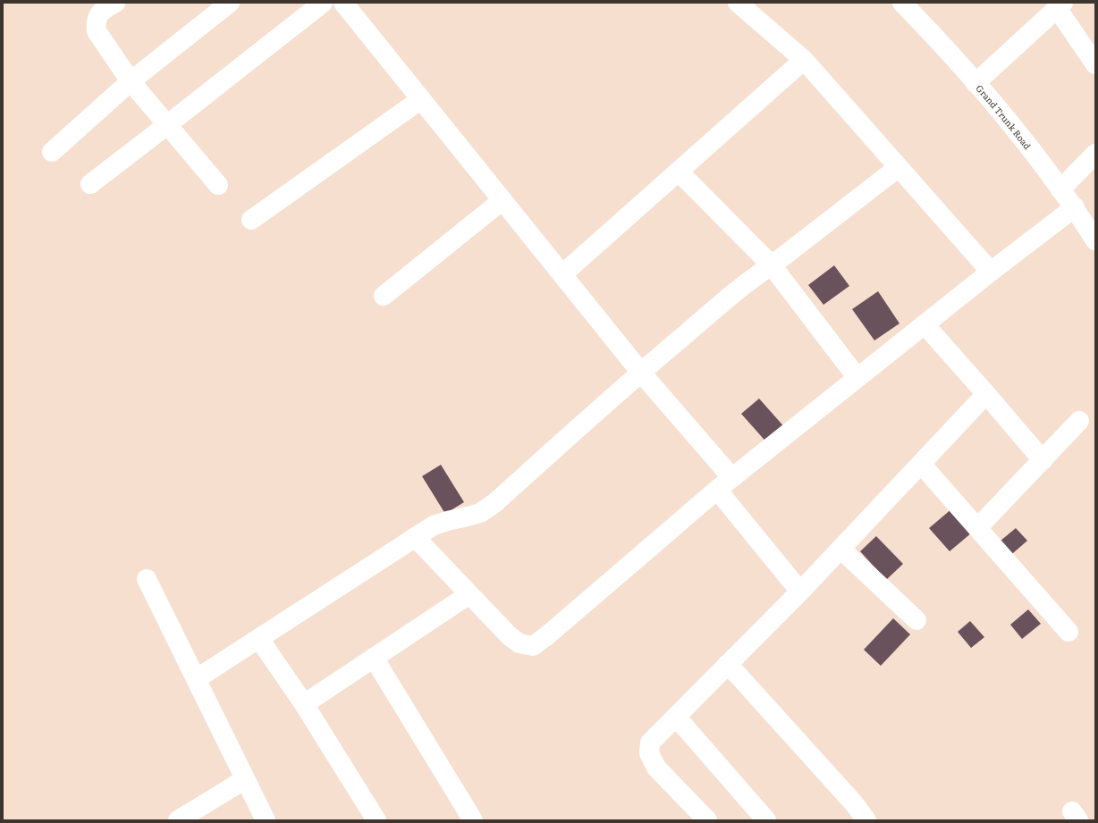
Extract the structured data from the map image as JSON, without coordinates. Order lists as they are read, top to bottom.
{
  "streets": {
    "street": ["Grand Trunk Road"]
  }
}
